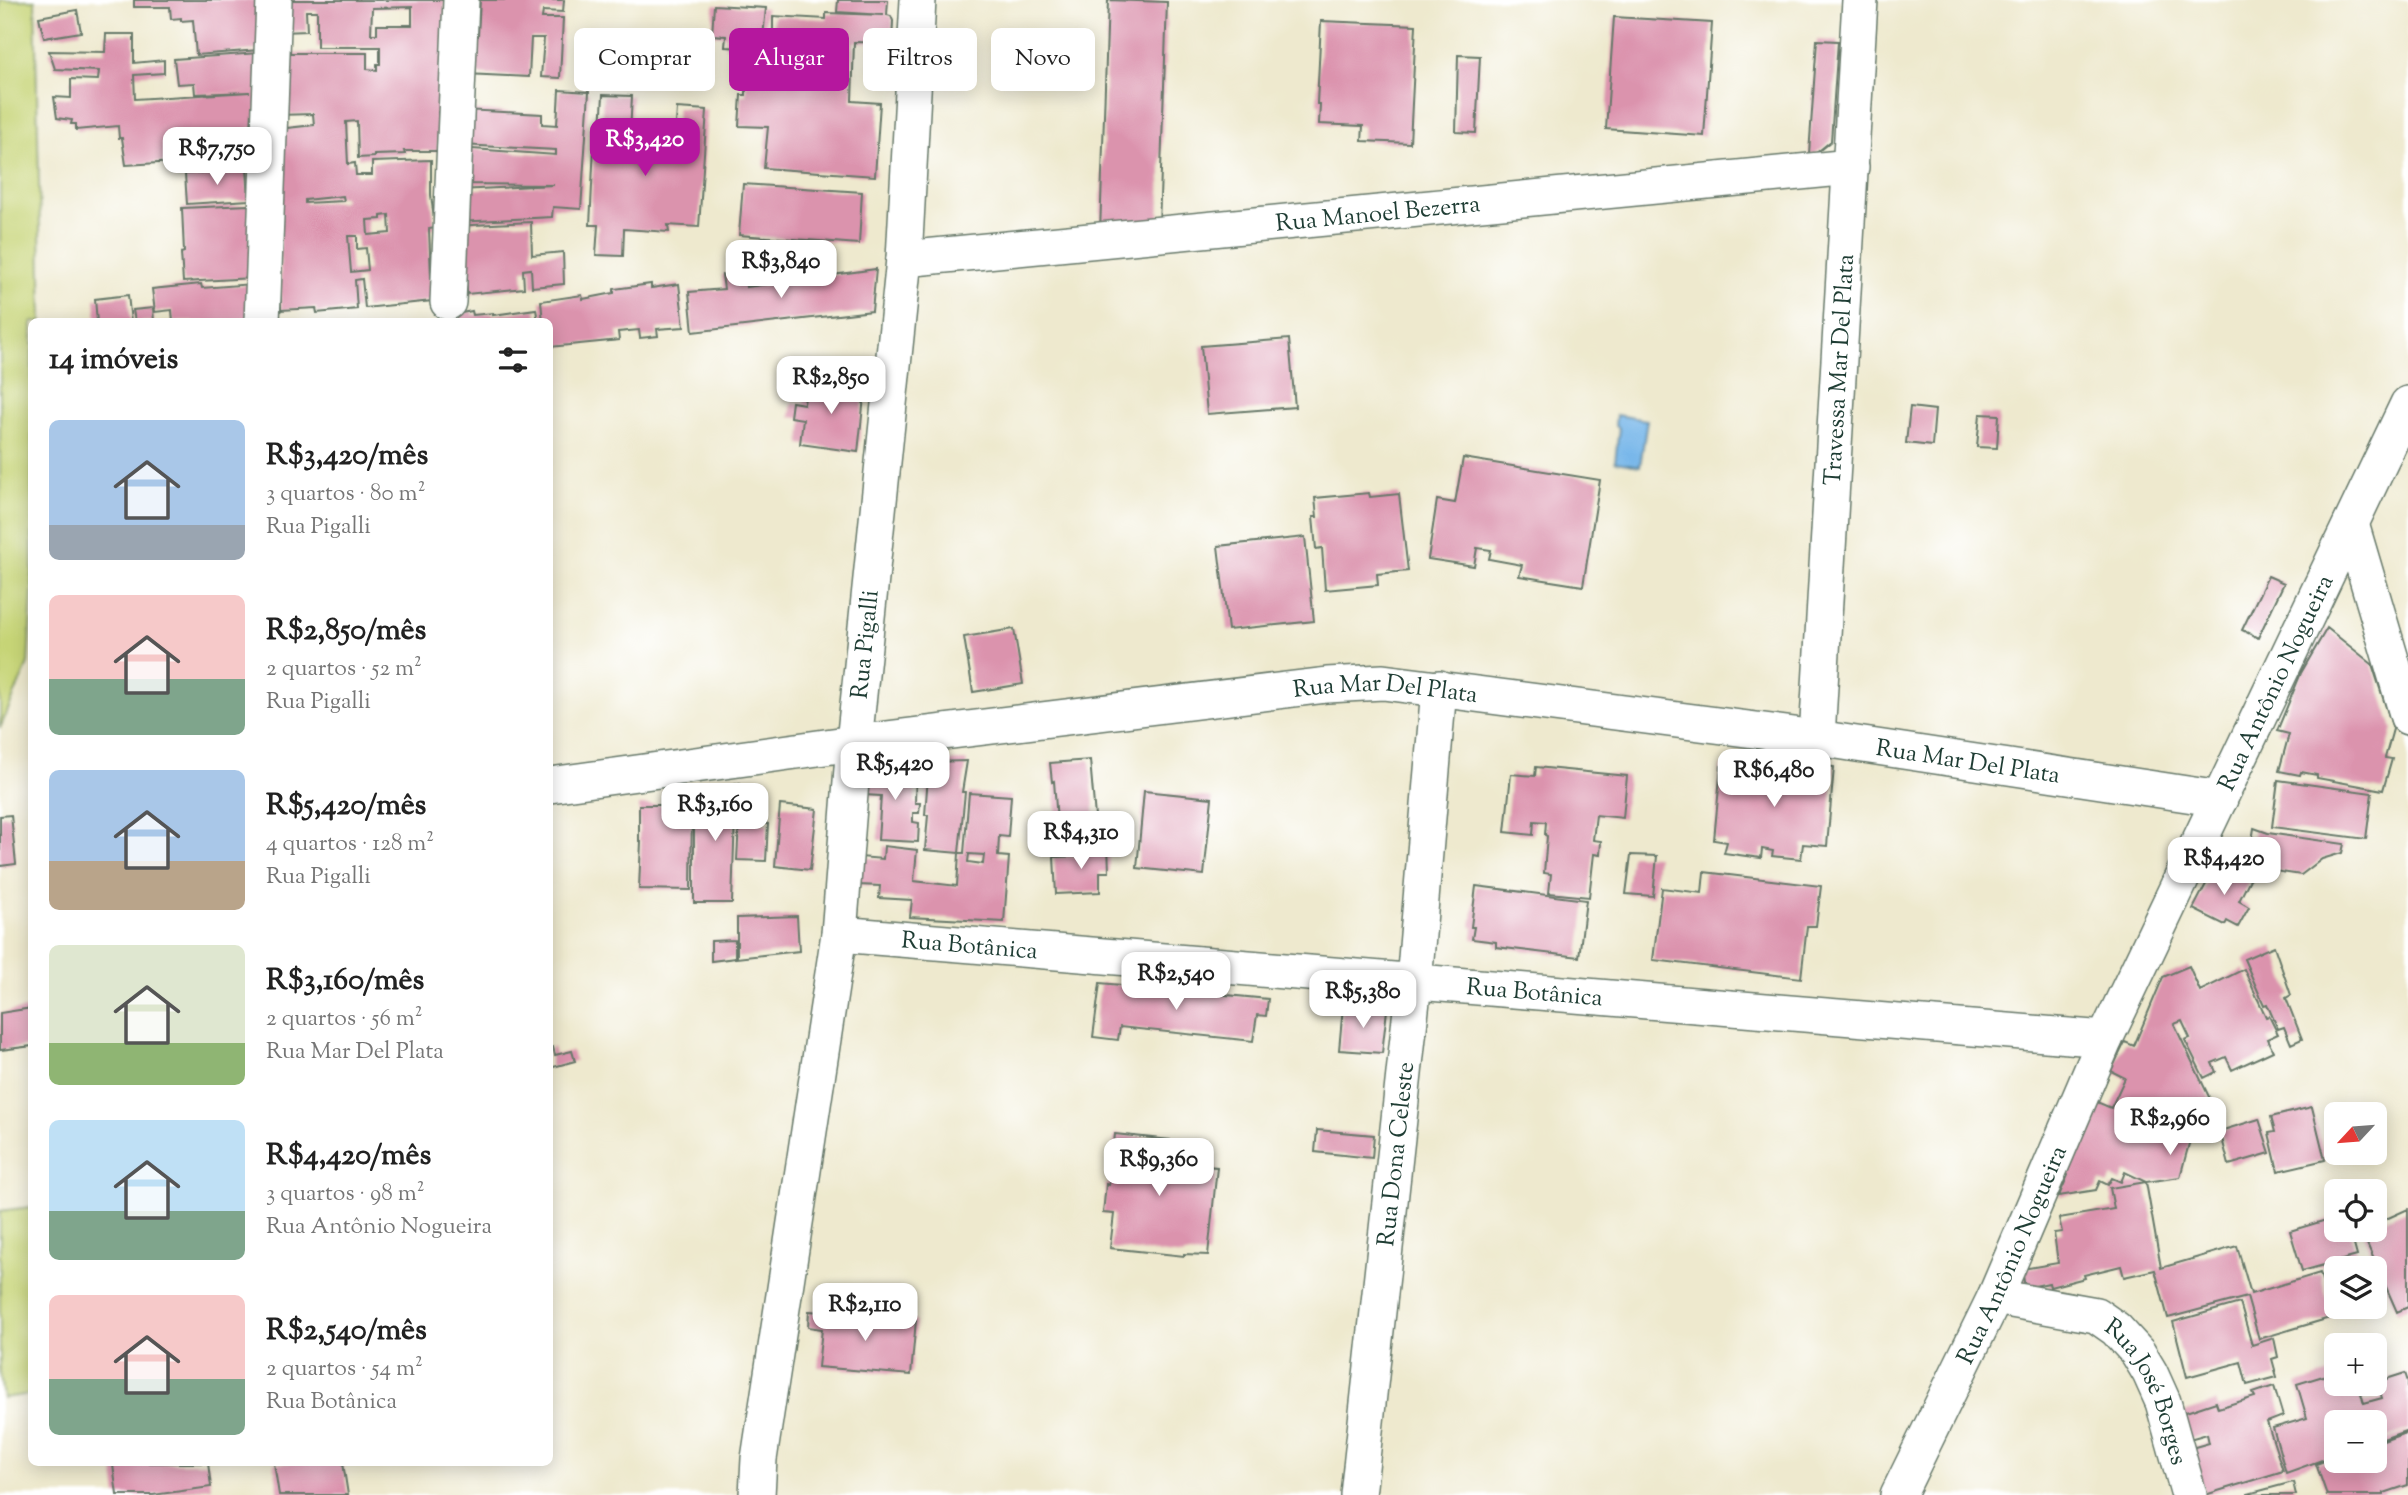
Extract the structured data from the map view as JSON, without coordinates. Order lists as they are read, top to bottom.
{
  "streets": {
    "street": [
      "Rua Manoel Bezerra",
      "Travessa Mar Del Plata",
      "Rua Pigalli",
      "Rua Antônio Nogueira",
      "Rua Mar Del Plata",
      "Rua Botânica",
      "Rua Dona Celeste",
      "Rua José Borges"
    ]
  },
  "crossings": [
    ["Rua Manoel Bezerra", "Travessa Mar Del Plata"],
    ["Rua Manoel Bezerra", "Rua Pigalli"],
    ["Travessa Mar Del Plata", "Rua Mar Del Plata"],
    ["Rua Pigalli", "Rua Mar Del Plata"],
    ["Rua Pigalli", "Rua Botânica"],
    ["Rua Antônio Nogueira", "Rua Mar Del Plata"],
    ["Rua Antônio Nogueira", "Rua Botânica"],
    ["Rua Antônio Nogueira", "Rua José Borges"],
    ["Rua Mar Del Plata", "Rua Dona Celeste"],
    ["Rua Botânica", "Rua Dona Celeste"]
  ],
  "north": "bottom left",
  "page": {
    "chip": [
      "Comprar",
      "Alugar",
      "Filtros",
      "Novo"
    ],
    "price": [
      "R$3,420",
      "R$7,750",
      "R$3,840",
      "R$2,850",
      "R$5,420",
      "R$6,480",
      "R$3,160",
      "R$4,310",
      "R$4,420",
      "R$2,540",
      "R$5,380",
      "R$2,960",
      "R$9,360",
      "R$2,110"
    ],
    "heading": "14 imóveis",
    "list": [
      {
        "name": "R$3,420/mês",
        "note": "3 quartos · 80 m² · Rua Pigalli"
      },
      {
        "name": "R$2,850/mês",
        "note": "2 quartos · 52 m² · Rua Pigalli"
      },
      {
        "name": "R$5,420/mês",
        "note": "4 quartos · 128 m² · Rua Pigalli"
      },
      {
        "name": "R$3,160/mês",
        "note": "2 quartos · 56 m² · Rua Mar Del Plata"
      },
      {
        "name": "R$4,420/mês",
        "note": "3 quartos · 98 m² · Rua Antônio Nogueira"
      },
      {
        "name": "R$2,540/mês",
        "note": "2 quartos · 54 m² · Rua Botânica"
      }
    ],
    "map_buttons": ["+", "−"]
  }
}
